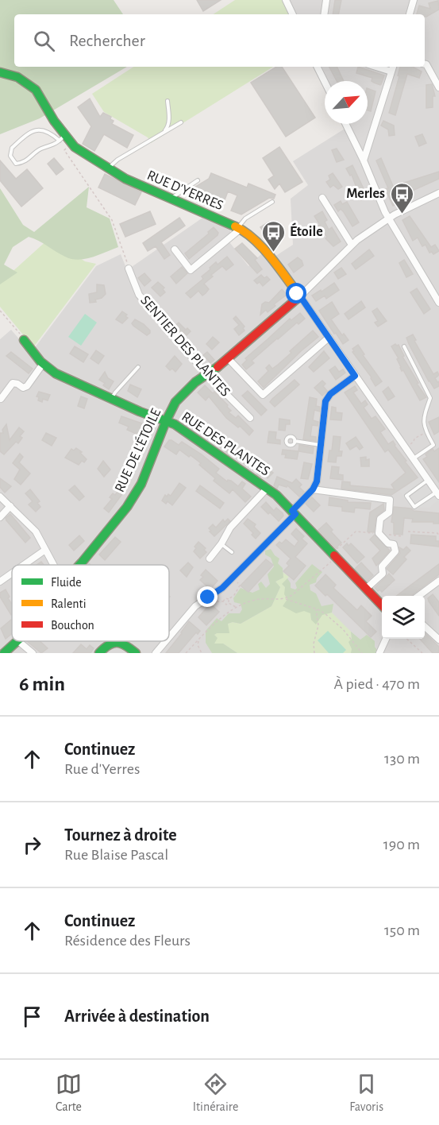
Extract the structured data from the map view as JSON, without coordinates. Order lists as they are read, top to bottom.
{
  "streets": {
    "street": [
      "RUE D'YERRES",
      "SENTIER DES PLANTES",
      "RUE DES PLANTES",
      "RUE DE L'ÉTOILE"
    ]
  },
  "crossings": [
    ["RUE D'YERRES", "RUE DE L'ÉTOILE"],
    ["SENTIER DES PLANTES", "RUE DE L'ÉTOILE"],
    ["RUE DES PLANTES", "RUE DE L'ÉTOILE"]
  ],
  "places": {
    "bus stop": ["Merles", "Étoile"]
  },
  "legend": ["Fluide", "Ralenti", "Bouchon"],
  "north": "top right",
  "page": {
    "search": "Rechercher",
    "heading": ["6 min", "À pied · 470 m"],
    "list": [
      ["Continuez", "Rue d'Yerres", "130 m"],
      ["Tournez à droite", "Rue Blaise Pascal", "190 m"],
      ["Continuez", "Résidence des Fleurs", "150 m"],
      "Arrivée à destination"
    ],
    "nav": ["Carte", "Itinéraire", "Favoris"]
  }
}
